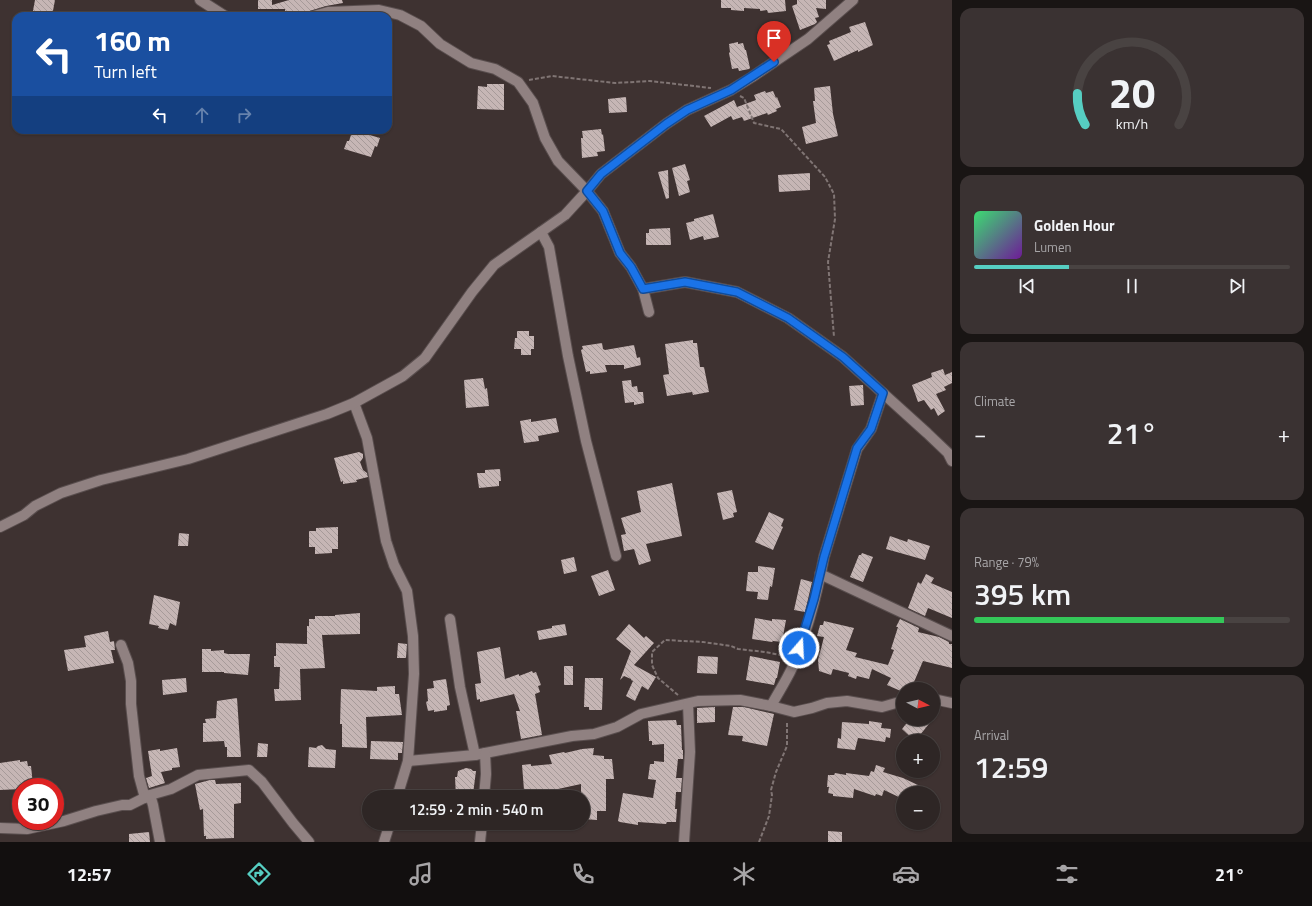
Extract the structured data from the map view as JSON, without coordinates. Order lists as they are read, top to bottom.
{
  "north": "right",
  "page": {
    "turn": ["160 m", "Turn left"],
    "song": ["Golden Hour", "Lumen"],
    "tile": [
      "Climate",
      ["Range · 79%", "395 km"],
      ["Arrival", "12:59"]
    ],
    "heat": ["−", "21°", "+"],
    "map_buttons": ["+", "−"],
    "limit": "30",
    "trip": "12:59 · 2 min · 540 m",
    "tabs": ["12:57", "21°"],
    "gauge": ["20", "km/h"]
  }
}
